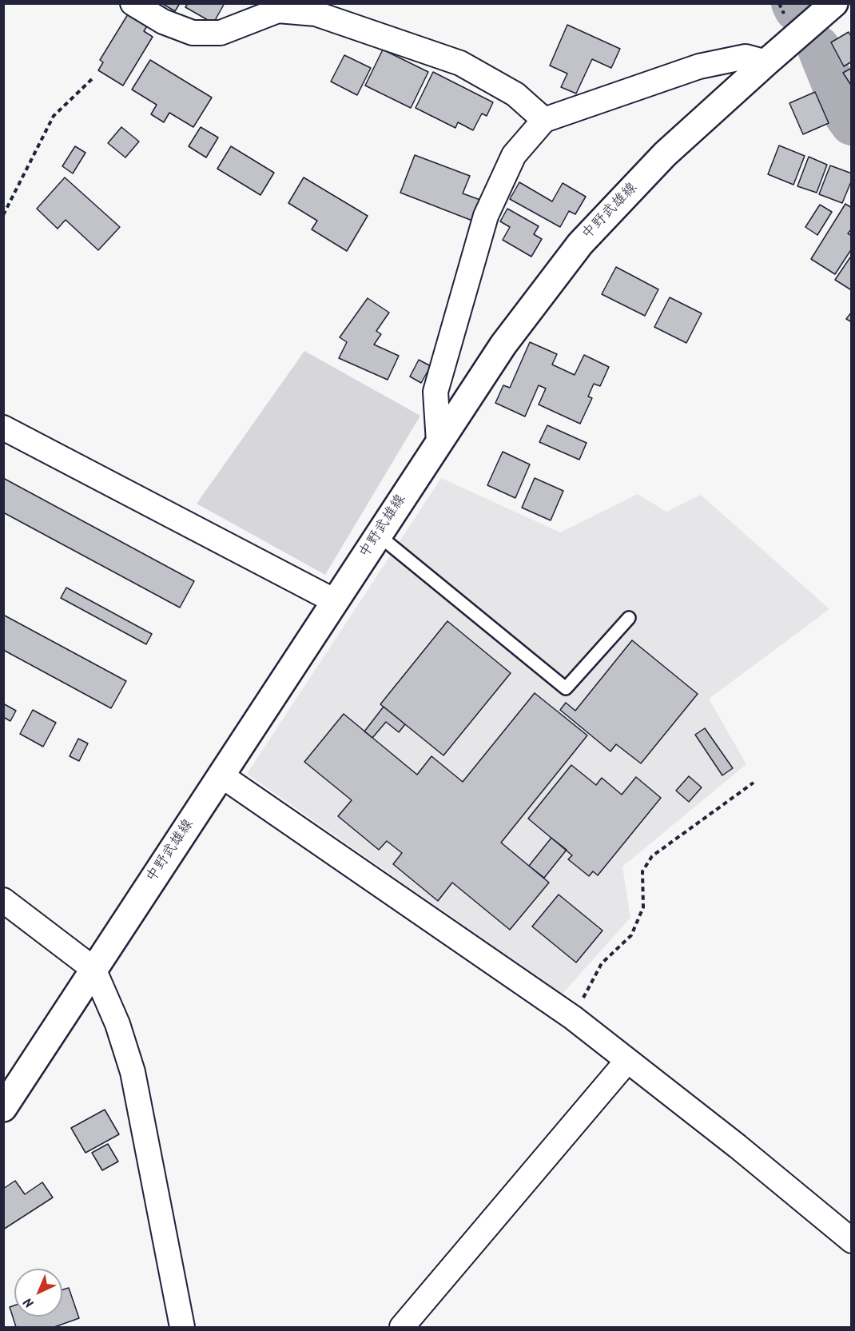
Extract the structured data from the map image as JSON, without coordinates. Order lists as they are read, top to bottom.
{
  "streets": {
    "main road": ["中野武雄線"]
  },
  "north": "bottom left"
}
